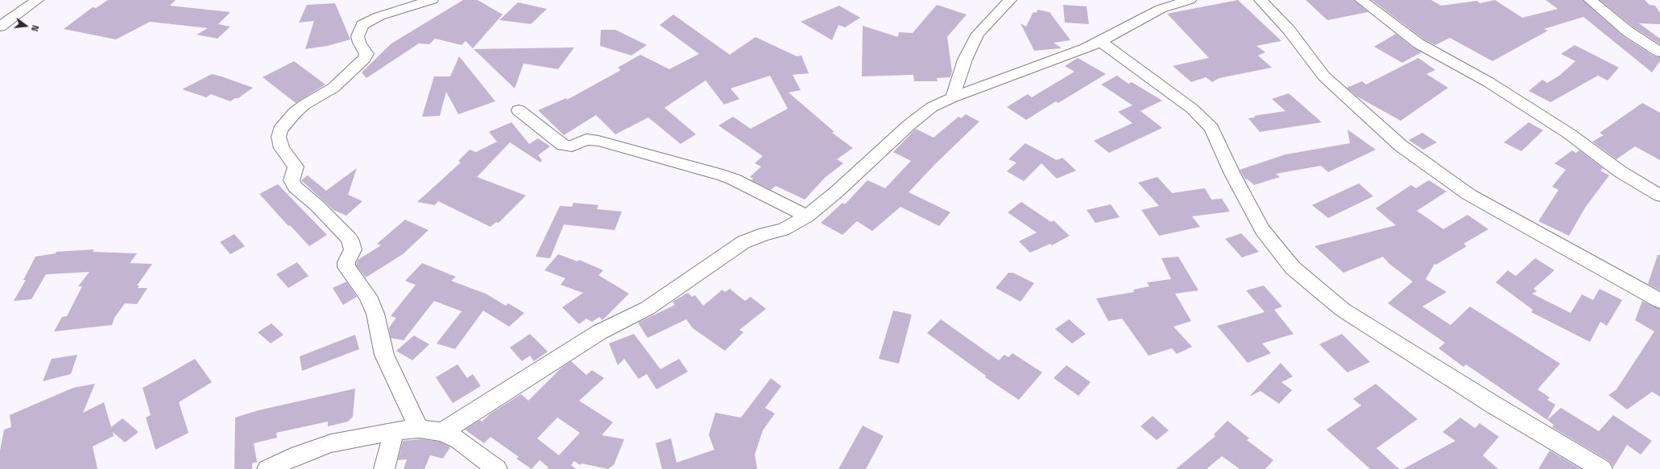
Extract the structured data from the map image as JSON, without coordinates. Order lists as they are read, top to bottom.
{
  "north": "right"
}
